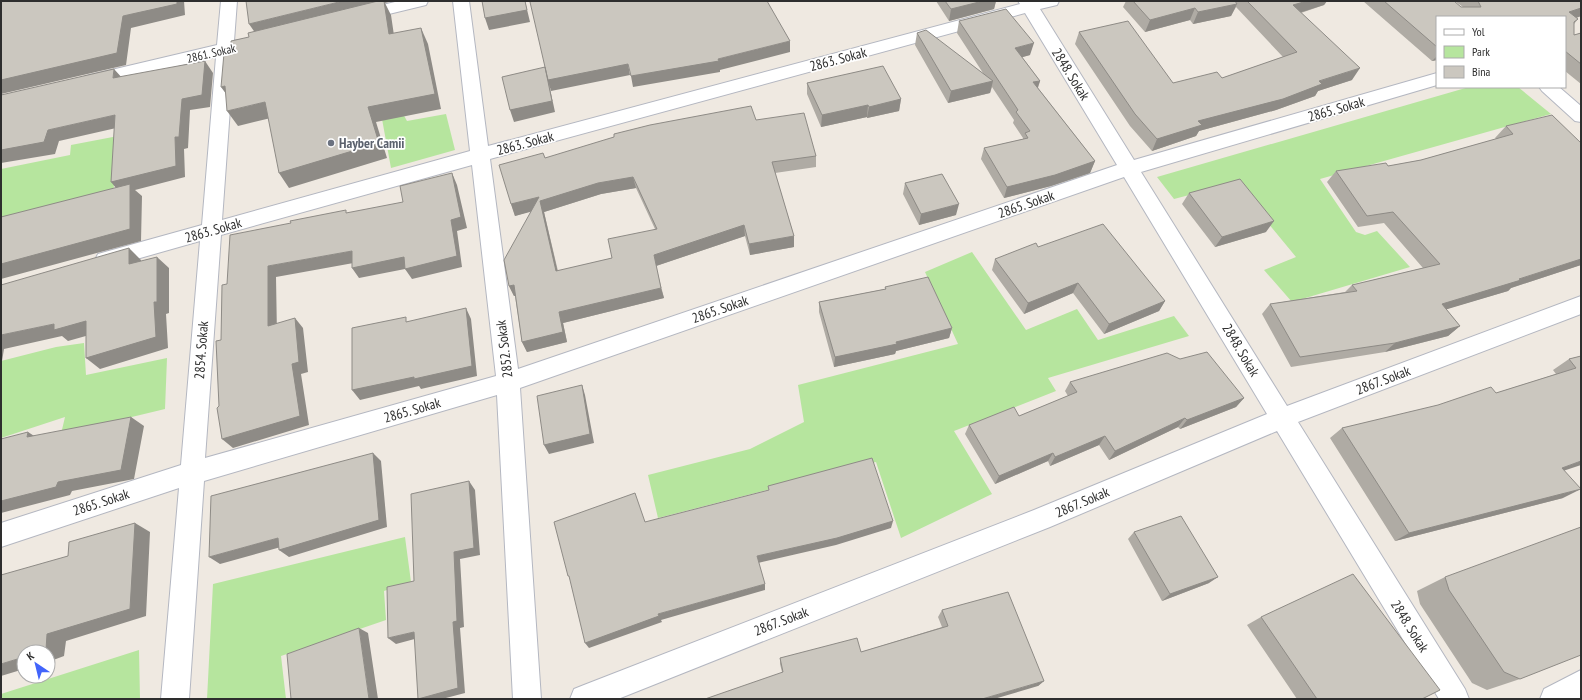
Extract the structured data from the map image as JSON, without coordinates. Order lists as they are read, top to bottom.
{
  "streets": {
    "street": [
      "2861. Sokak",
      "2863. Sokak",
      "2848. Sokak",
      "2865. Sokak",
      "2852. Sokak",
      "2854. Sokak",
      "2867. Sokak"
    ]
  },
  "crossings": [
    ["2861. Sokak", "2854. Sokak"],
    ["2863. Sokak", "2848. Sokak"],
    ["2863. Sokak", "2852. Sokak"],
    ["2863. Sokak", "2854. Sokak"],
    ["2848. Sokak", "2865. Sokak"],
    ["2848. Sokak", "2867. Sokak"],
    ["2865. Sokak", "2852. Sokak"],
    ["2865. Sokak", "2854. Sokak"]
  ],
  "places": ["Hayber Camii"],
  "legend": ["Yol", "Park", "Bina"],
  "north": "top left"
}
